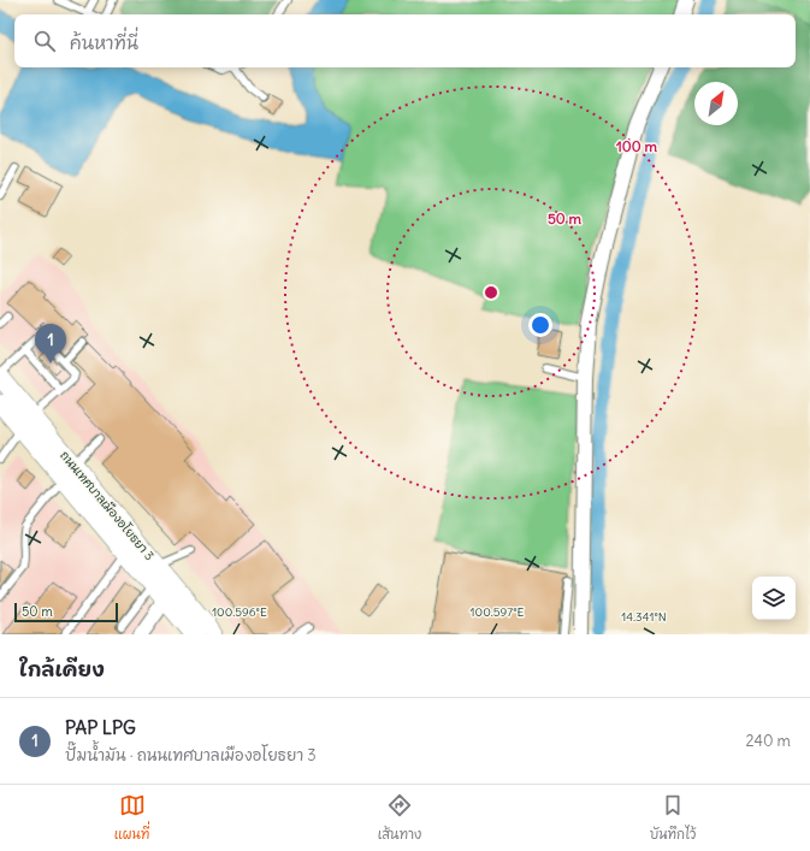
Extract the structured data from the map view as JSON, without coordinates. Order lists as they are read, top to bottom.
{
  "streets": {
    "street": ["ถนนเทศบาลเมืองอโยธยา 3"]
  },
  "scale_bar": "50 m",
  "north": "top right",
  "page": {
    "search": "ค้นหาที่นี่",
    "pins": "1",
    "scale": "50 m",
    "heading": "ใกล้เคียง",
    "list": [
      {
        "mark": "1",
        "name": "PAP LPG",
        "note": "ปั๊มน้ำมัน · ถนนเทศบาลเมืองอโยธยา 3",
        "value": "240 m"
      }
    ],
    "nav": ["แผนที่", "เส้นทาง", "บันทึกไว้"]
  },
  "coordinates": ["100.596°E", "100.597°E", "14.341°N"],
  "rings": ["100 m", "50 m"]
}
